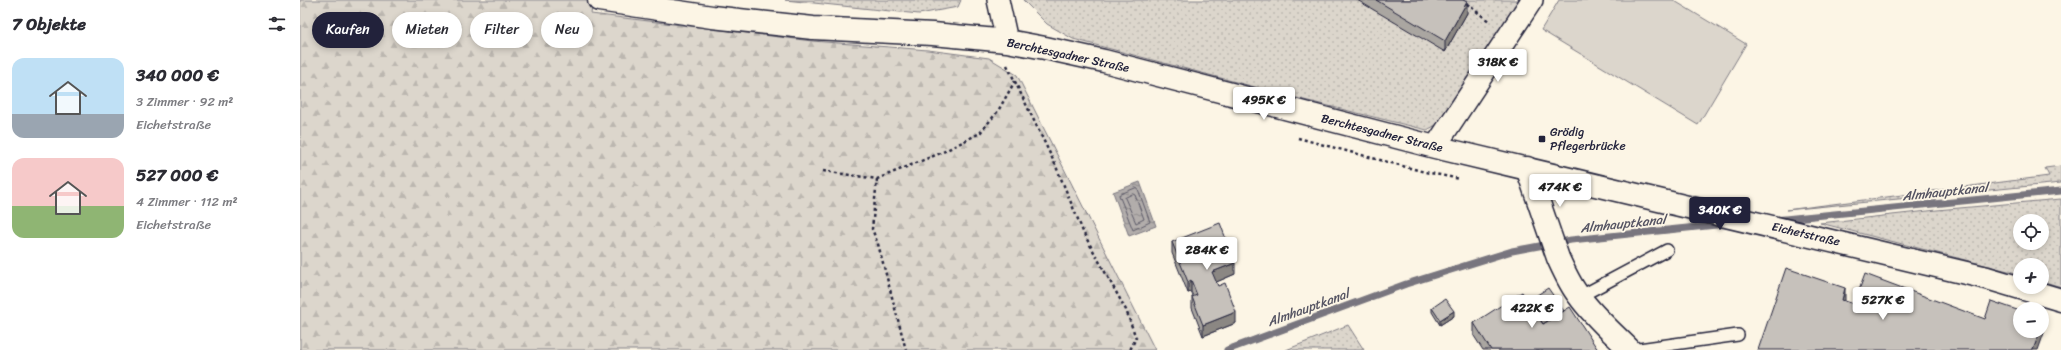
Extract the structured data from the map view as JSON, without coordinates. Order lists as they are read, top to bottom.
{
  "streets": {
    "main road": ["Berchtesgadner Straße", "Eichetstraße"]
  },
  "crossings": [
    ["Berchtesgadner Straße", "Eichetstraße"]
  ],
  "water": ["Almhauptkanal"],
  "places": {
    "transit": ["Grödig Pflegerbrücke"]
  },
  "page": {
    "heading": "7 Objekte",
    "chip": [
      "Kaufen",
      "Mieten",
      "Filter",
      "Neu"
    ],
    "list": [
      {
        "name": "340 000 €",
        "note": "3 Zimmer · 92 m² · Eichetstraße"
      },
      {
        "name": "527 000 €",
        "note": "4 Zimmer · 112 m² · Eichetstraße"
      }
    ],
    "price": [
      "318K €",
      "495K €",
      "474K €",
      "340K €",
      "284K €",
      "527K €",
      "422K €"
    ],
    "map_buttons": ["+", "−"]
  }
}
